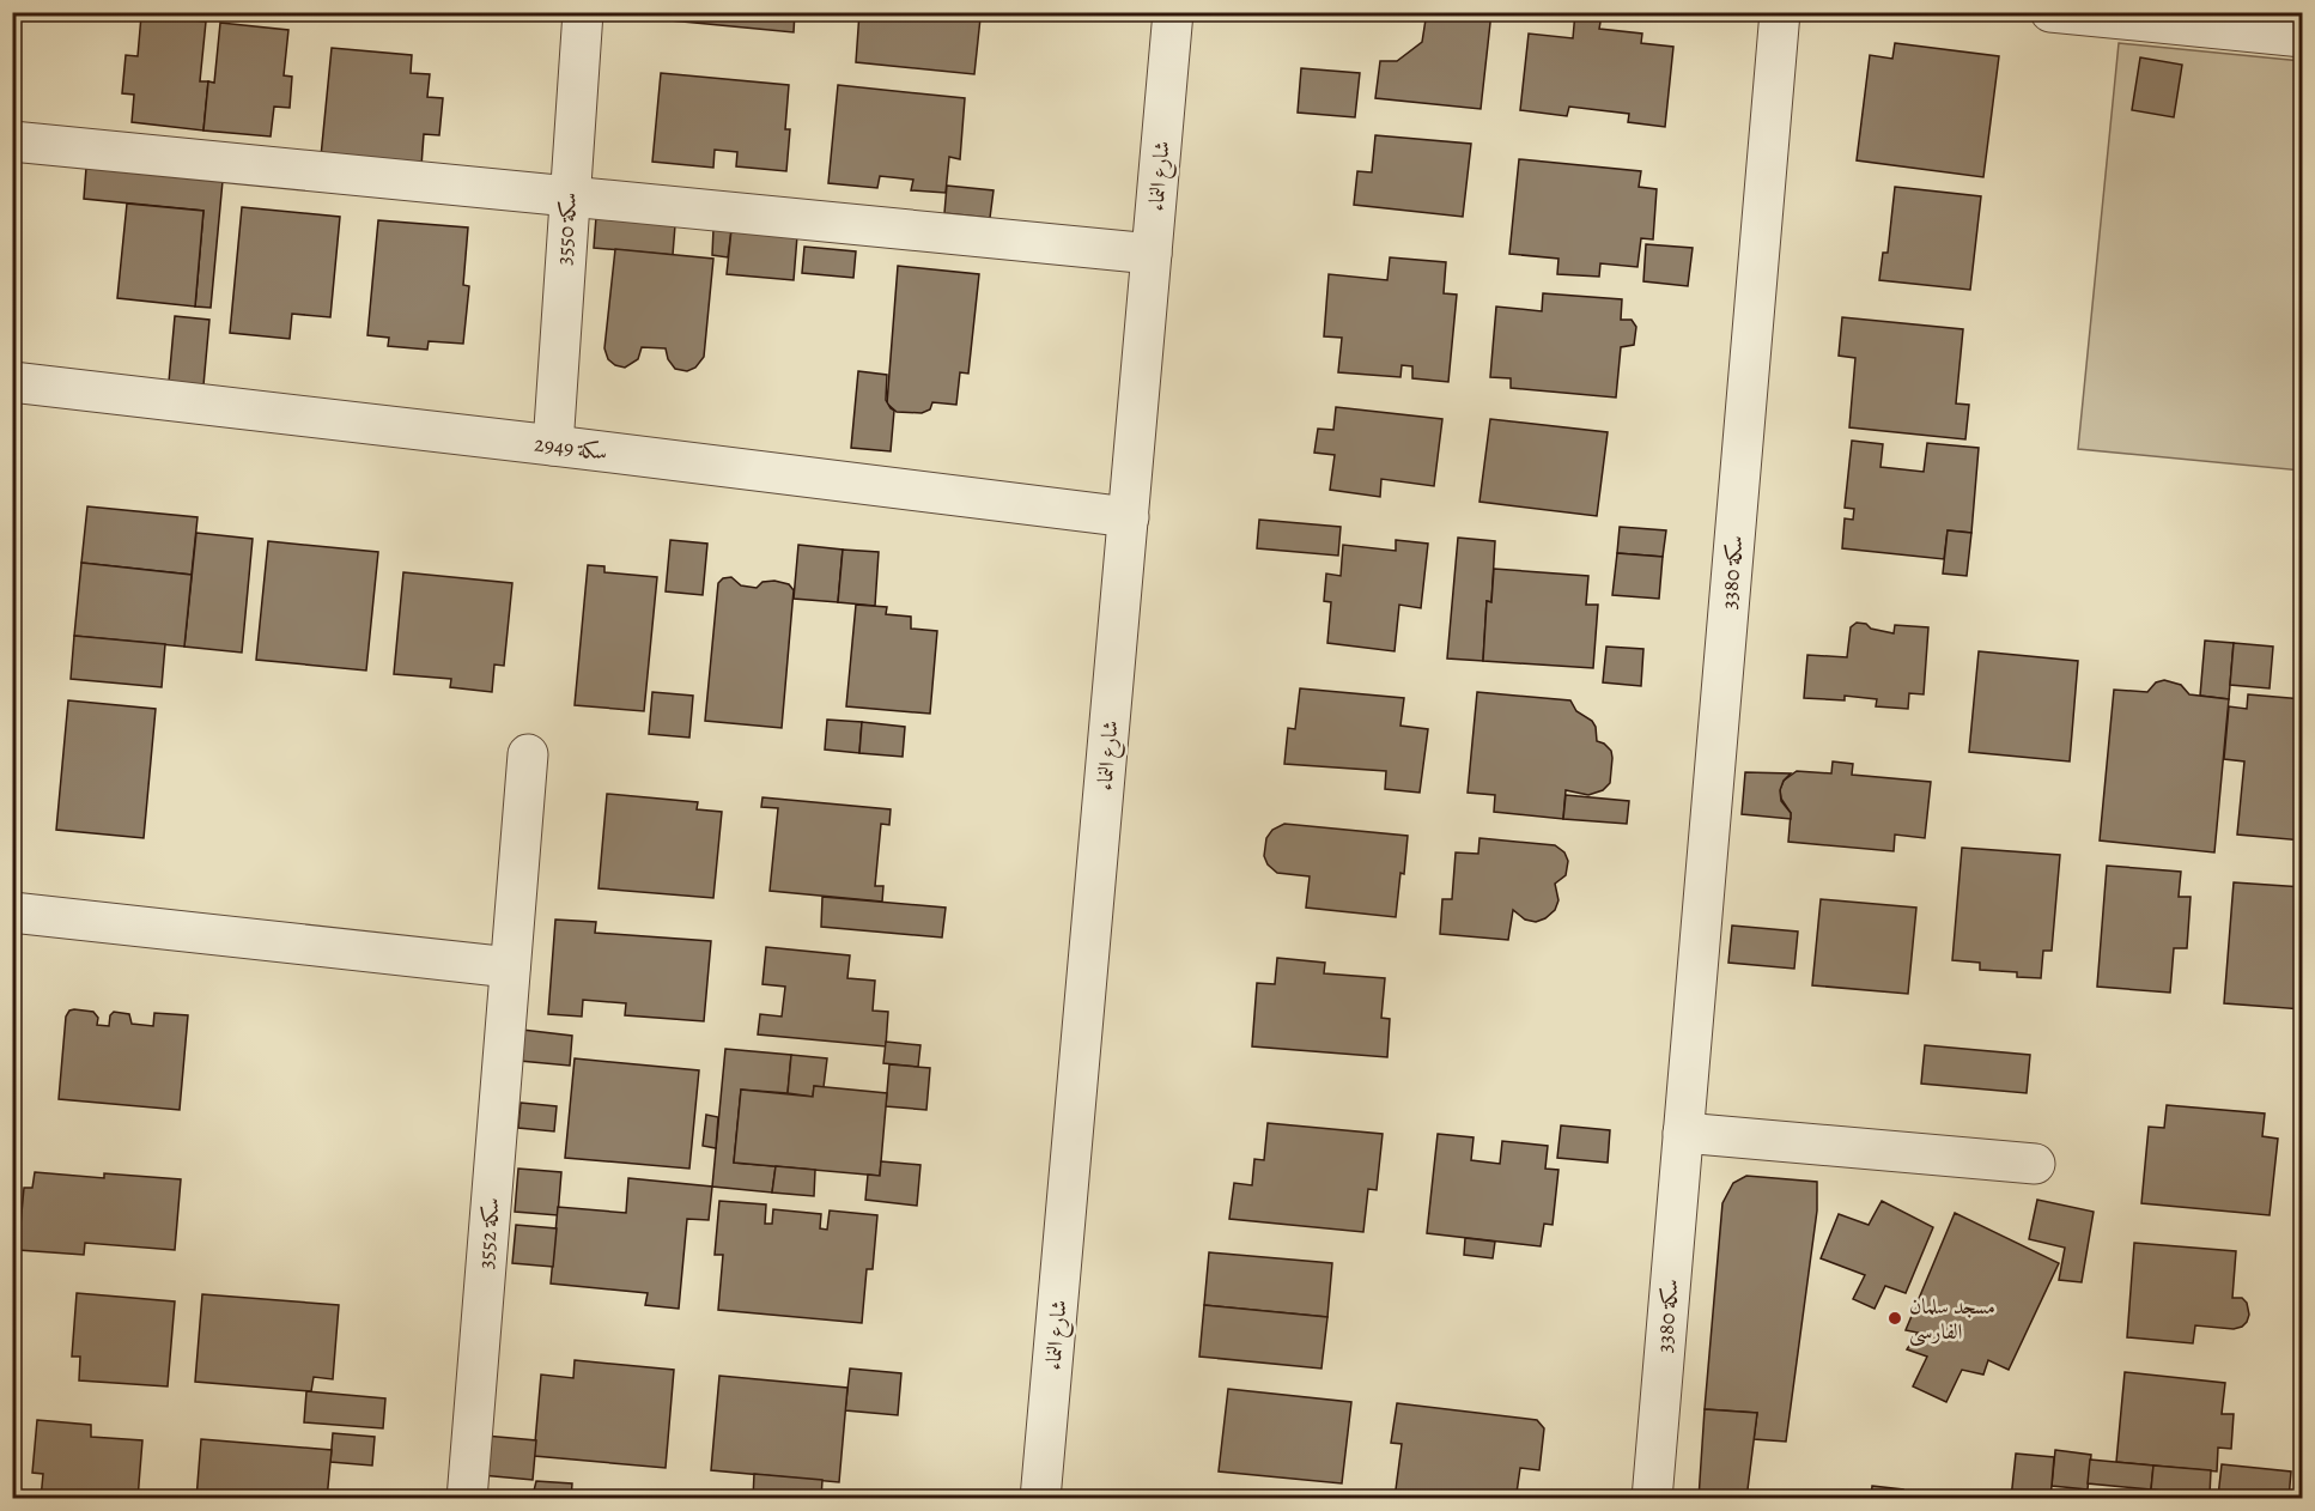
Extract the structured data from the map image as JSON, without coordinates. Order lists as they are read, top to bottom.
{
  "streets": {
    "street": [
      "شارع النماء",
      "سكة 3550",
      "سكة 2949",
      "سكة 3380",
      "سكة 3552"
    ]
  },
  "crossings": [
    ["شارع النماء", "سكة 2949"],
    ["سكة 3550", "سكة 2949"]
  ],
  "places": ["مسجد سلمان الفارسى"]
}
